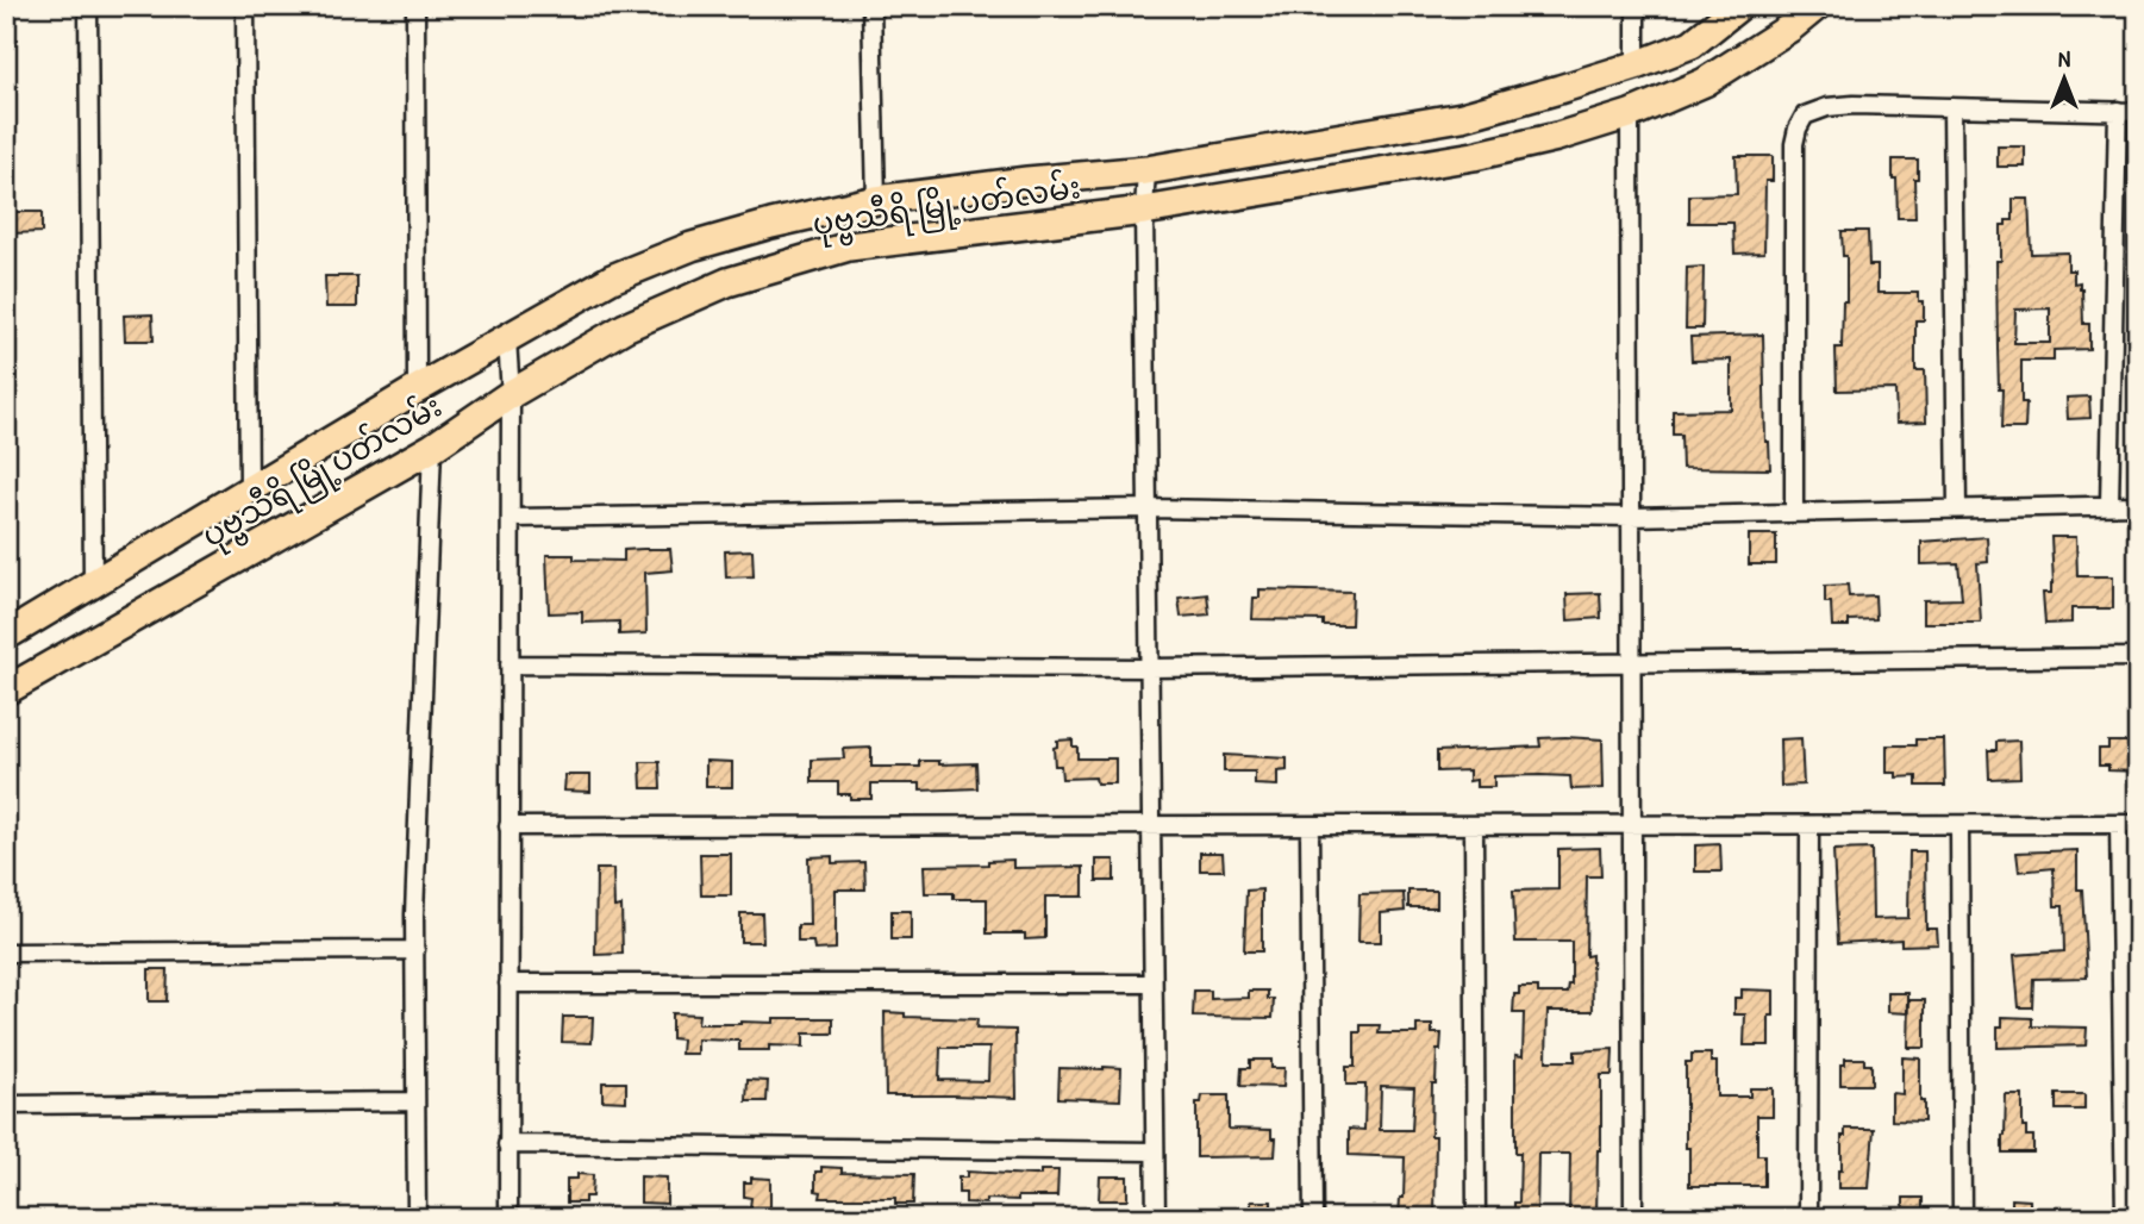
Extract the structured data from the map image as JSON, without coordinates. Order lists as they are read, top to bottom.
{
  "streets": {
    "main road": ["ပုဗ္ဗသီရိ မြို့ပတ်လမ်း"]
  },
  "north": "top"
}
